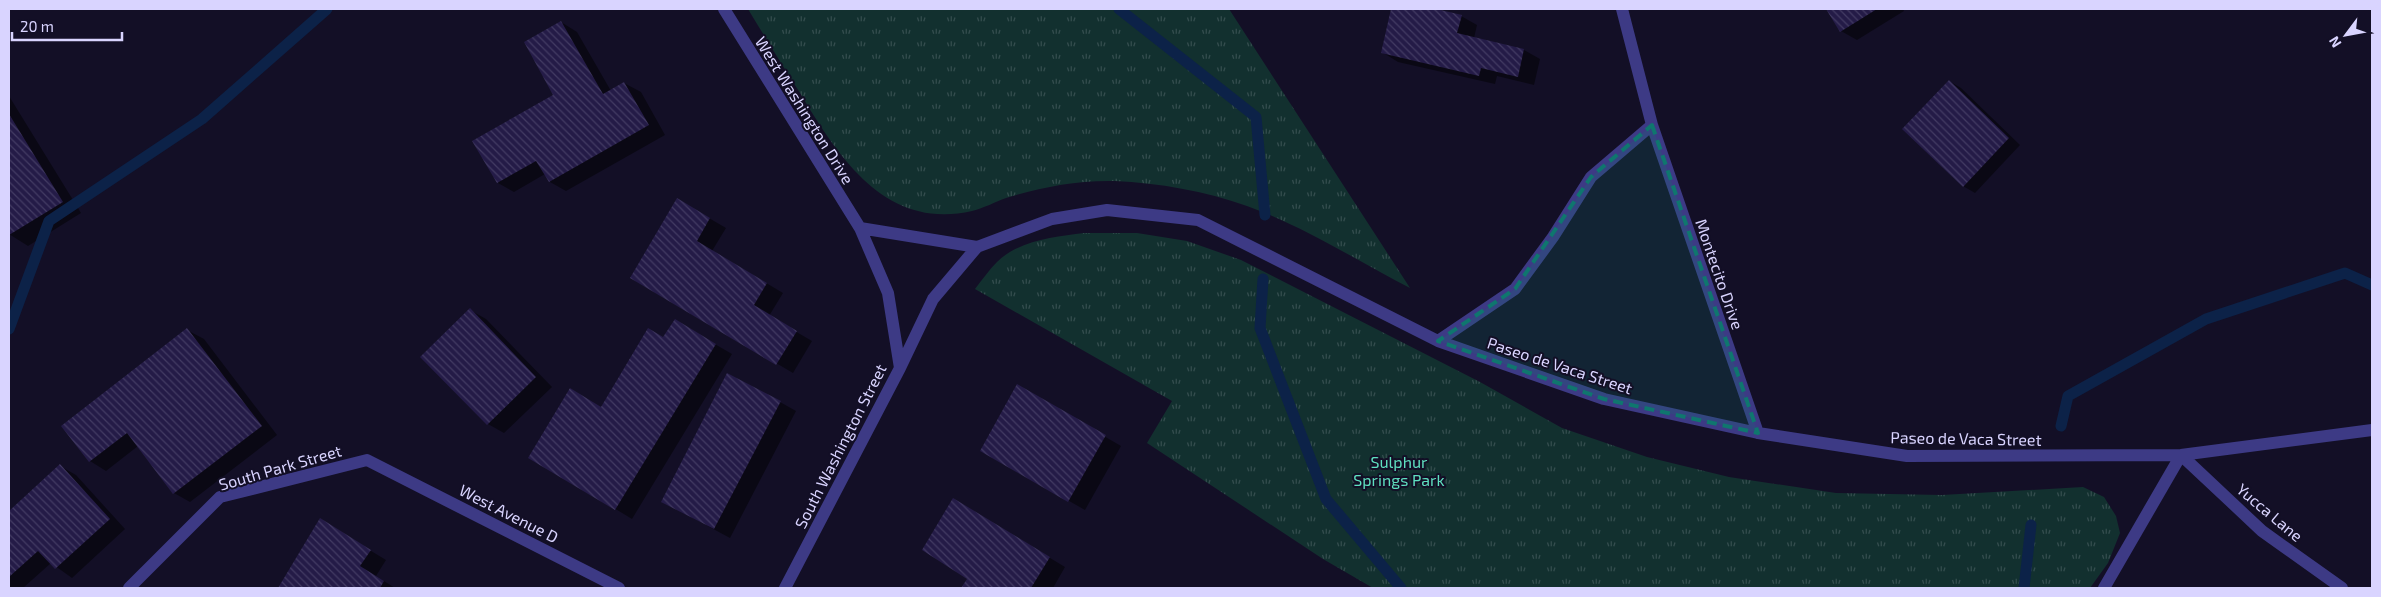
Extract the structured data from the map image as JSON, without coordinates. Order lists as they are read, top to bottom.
{
  "streets": {
    "street": [
      "West Washington Drive",
      "Montecito Drive",
      "Paseo de Vaca Street",
      "South Washington Street",
      "South Park Street",
      "Yucca Lane",
      "West Avenue D"
    ]
  },
  "crossings": [
    ["West Washington Drive", "Paseo de Vaca Street"],
    ["West Washington Drive", "South Washington Street"],
    ["Montecito Drive", "Paseo de Vaca Street"],
    ["Paseo de Vaca Street", "South Washington Street"],
    ["Paseo de Vaca Street", "Yucca Lane"],
    ["South Park Street", "West Avenue D"]
  ],
  "parks": ["Sulphur Springs Park"],
  "scale_bar": "20 m",
  "north": "bottom left"
}
